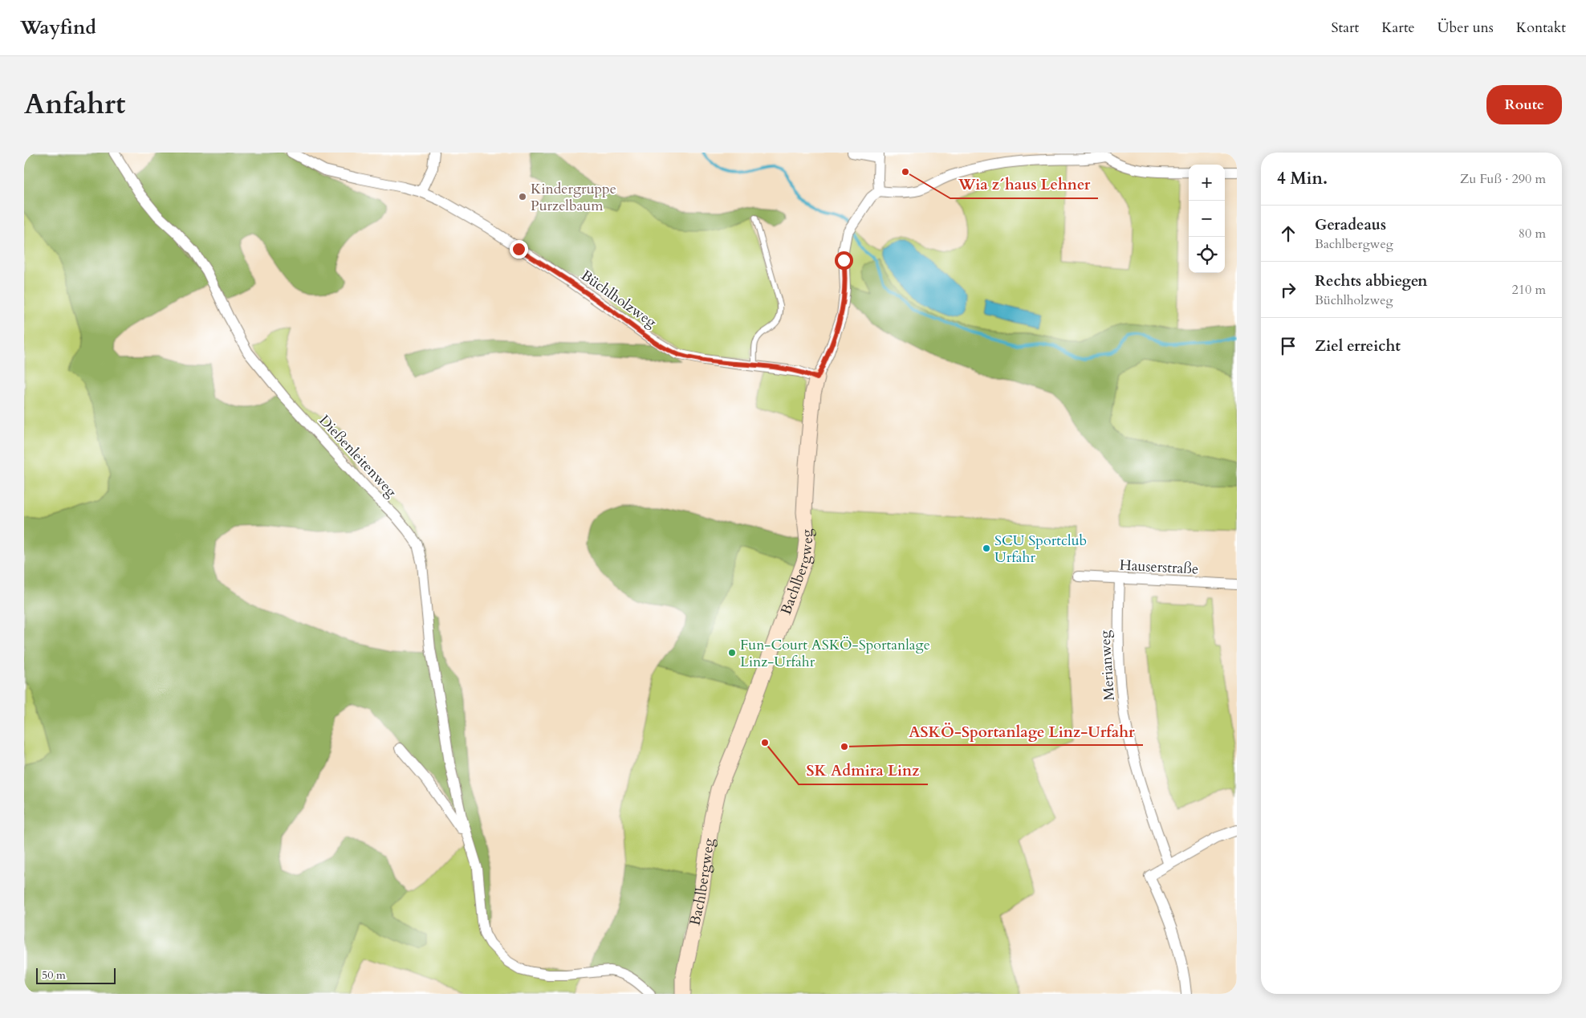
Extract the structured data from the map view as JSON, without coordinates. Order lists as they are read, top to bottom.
{
  "streets": {
    "street": [
      "Büchlholzweg",
      "Dießenleitenweg",
      "Hauserstraße",
      "Bachlbergweg",
      "Merianweg"
    ]
  },
  "crossings": [
    ["Büchlholzweg", "Bachlbergweg"],
    ["Hauserstraße", "Merianweg"]
  ],
  "places": [
    "Wia z´haus Lehner",
    "Kindergruppe Purzelbaum",
    "SCU Sportclub Urfahr",
    "Fun-Court ASKÖ-Sportanlage Linz-Urfahr",
    "SK Admira Linz",
    "ASKÖ-Sportanlage Linz-Urfahr"
  ],
  "scale_bar": "50 m",
  "page": {
    "header": "Wayfind",
    "nav": [
      "Start",
      "Karte",
      "Über uns",
      "Kontakt"
    ],
    "title": "Anfahrt",
    "buttons": "Route",
    "heading": ["4 Min.", "Zu Fuß · 290 m"],
    "map_buttons": ["+", "−"],
    "list": [
      ["Geradeaus", "Bachlbergweg", "80 m"],
      ["Rechts abbiegen", "Büchlholzweg", "210 m"],
      "Ziel erreicht"
    ],
    "scale": "50 m"
  }
}
